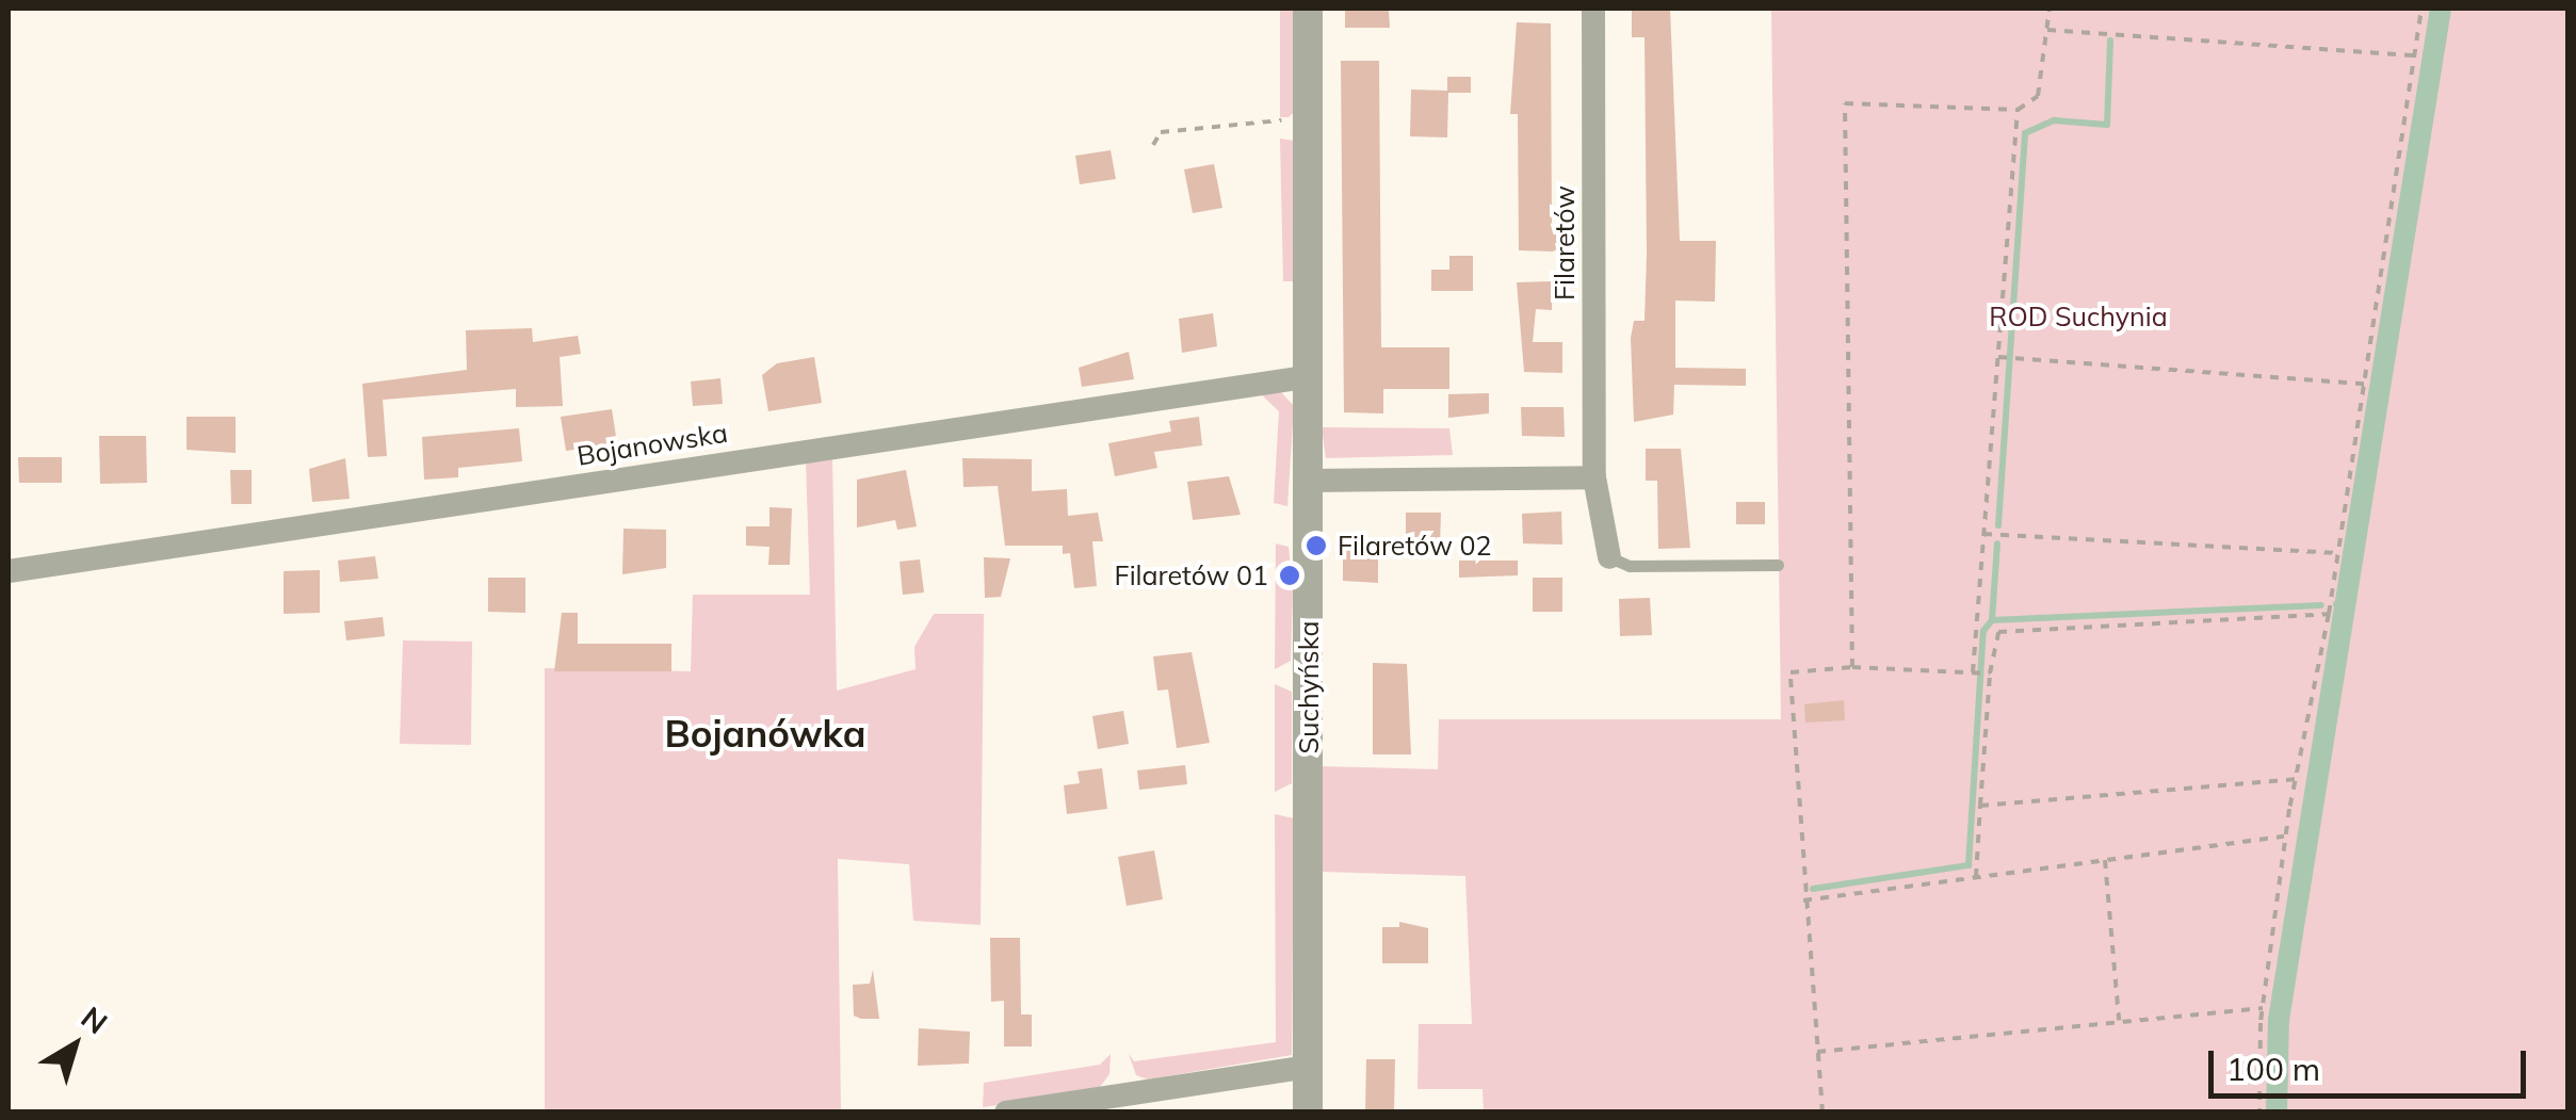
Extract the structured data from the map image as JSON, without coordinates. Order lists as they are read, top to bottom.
{
  "streets": {
    "street": ["Filaretów", "Bojanowska", "Suchyńska"]
  },
  "crossings": [
    ["Bojanowska", "Suchyńska"]
  ],
  "districts": ["Bojanówka"],
  "parks": ["ROD Suchynia"],
  "places": ["Filaretów 02", "Filaretów 01"],
  "scale_bar": "100 m",
  "north": "top right"
}
